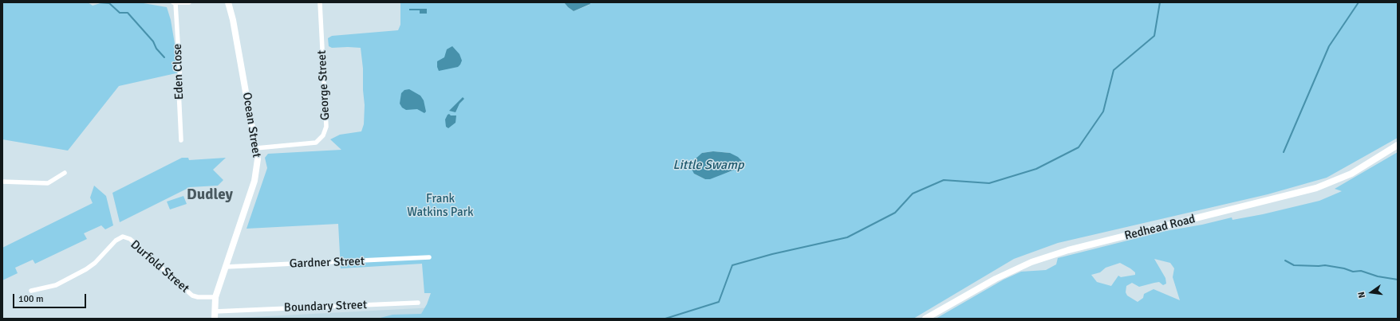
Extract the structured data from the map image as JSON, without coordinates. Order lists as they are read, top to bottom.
{
  "streets": {
    "main road": ["Ocean Street", "Redhead Road"],
    "street": [
      "Eden Close",
      "George Street",
      "Gardner Street",
      "Durfold Street",
      "Boundary Street"
    ]
  },
  "crossings": [
    ["George Street", "Ocean Street"],
    ["Ocean Street", "Gardner Street"],
    ["Ocean Street", "Durfold Street"],
    ["Ocean Street", "Boundary Street"]
  ],
  "districts": ["Dudley"],
  "water": ["Little Swamp"],
  "parks": ["Frank Watkins Park"],
  "scale_bar": "100 m",
  "north": "left"
}
